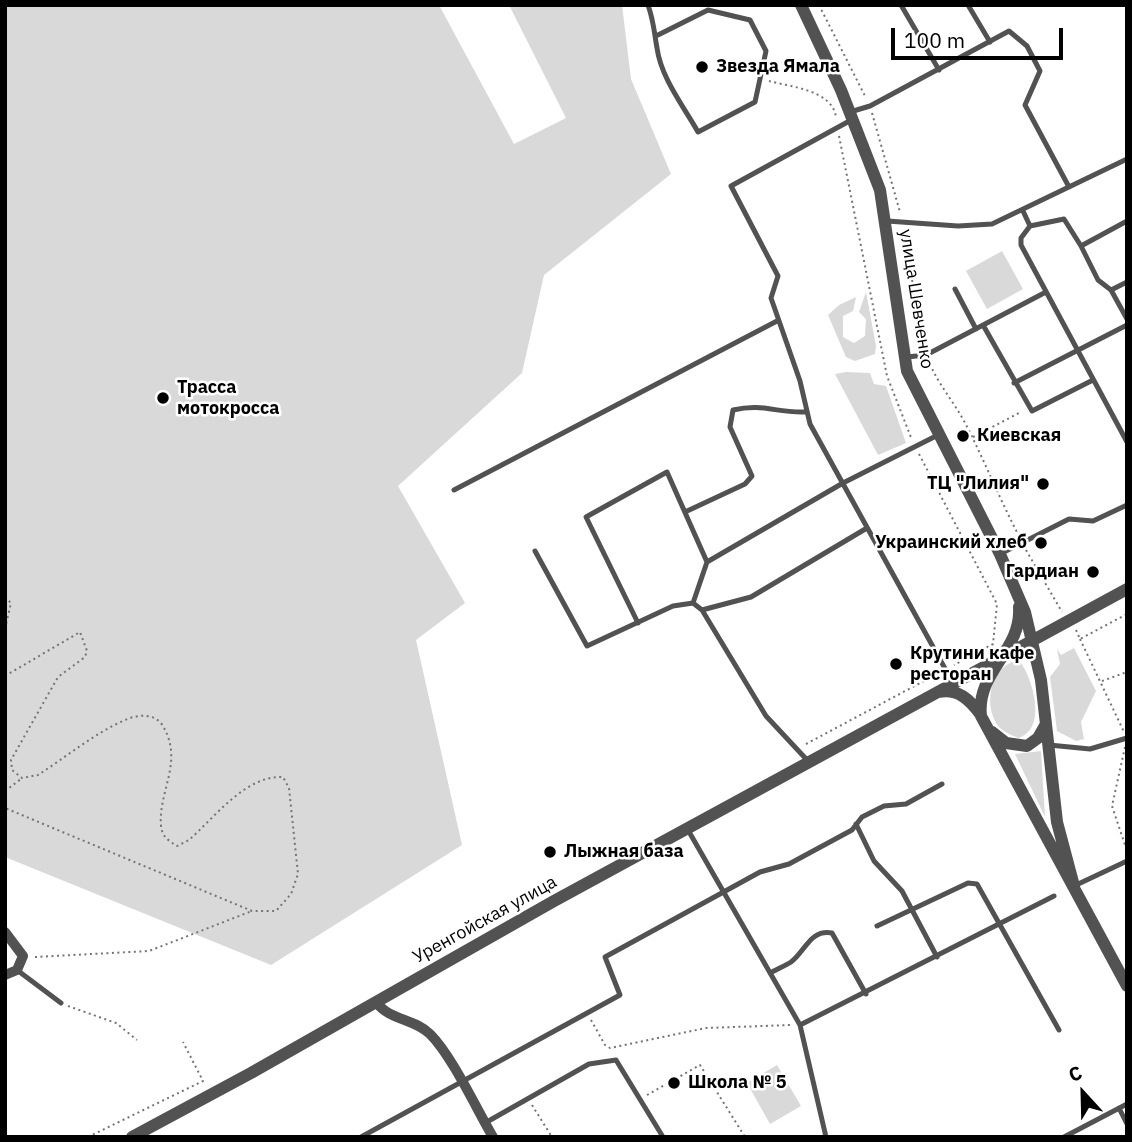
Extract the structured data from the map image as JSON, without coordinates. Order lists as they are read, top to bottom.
{
  "streets": {
    "street": ["улица Шевченко", "Уренгойская улица"]
  },
  "places": [
    "Звезда Ямала",
    "Трасса мотокросса",
    "Киевская",
    "ТЦ \"Лилия\"",
    "Украинский хлеб",
    "Гардиан",
    "Крутини кафе ресторан",
    "Лыжная база",
    "Школа № 5"
  ],
  "scale_bar": "100 m",
  "north": "top"
}
